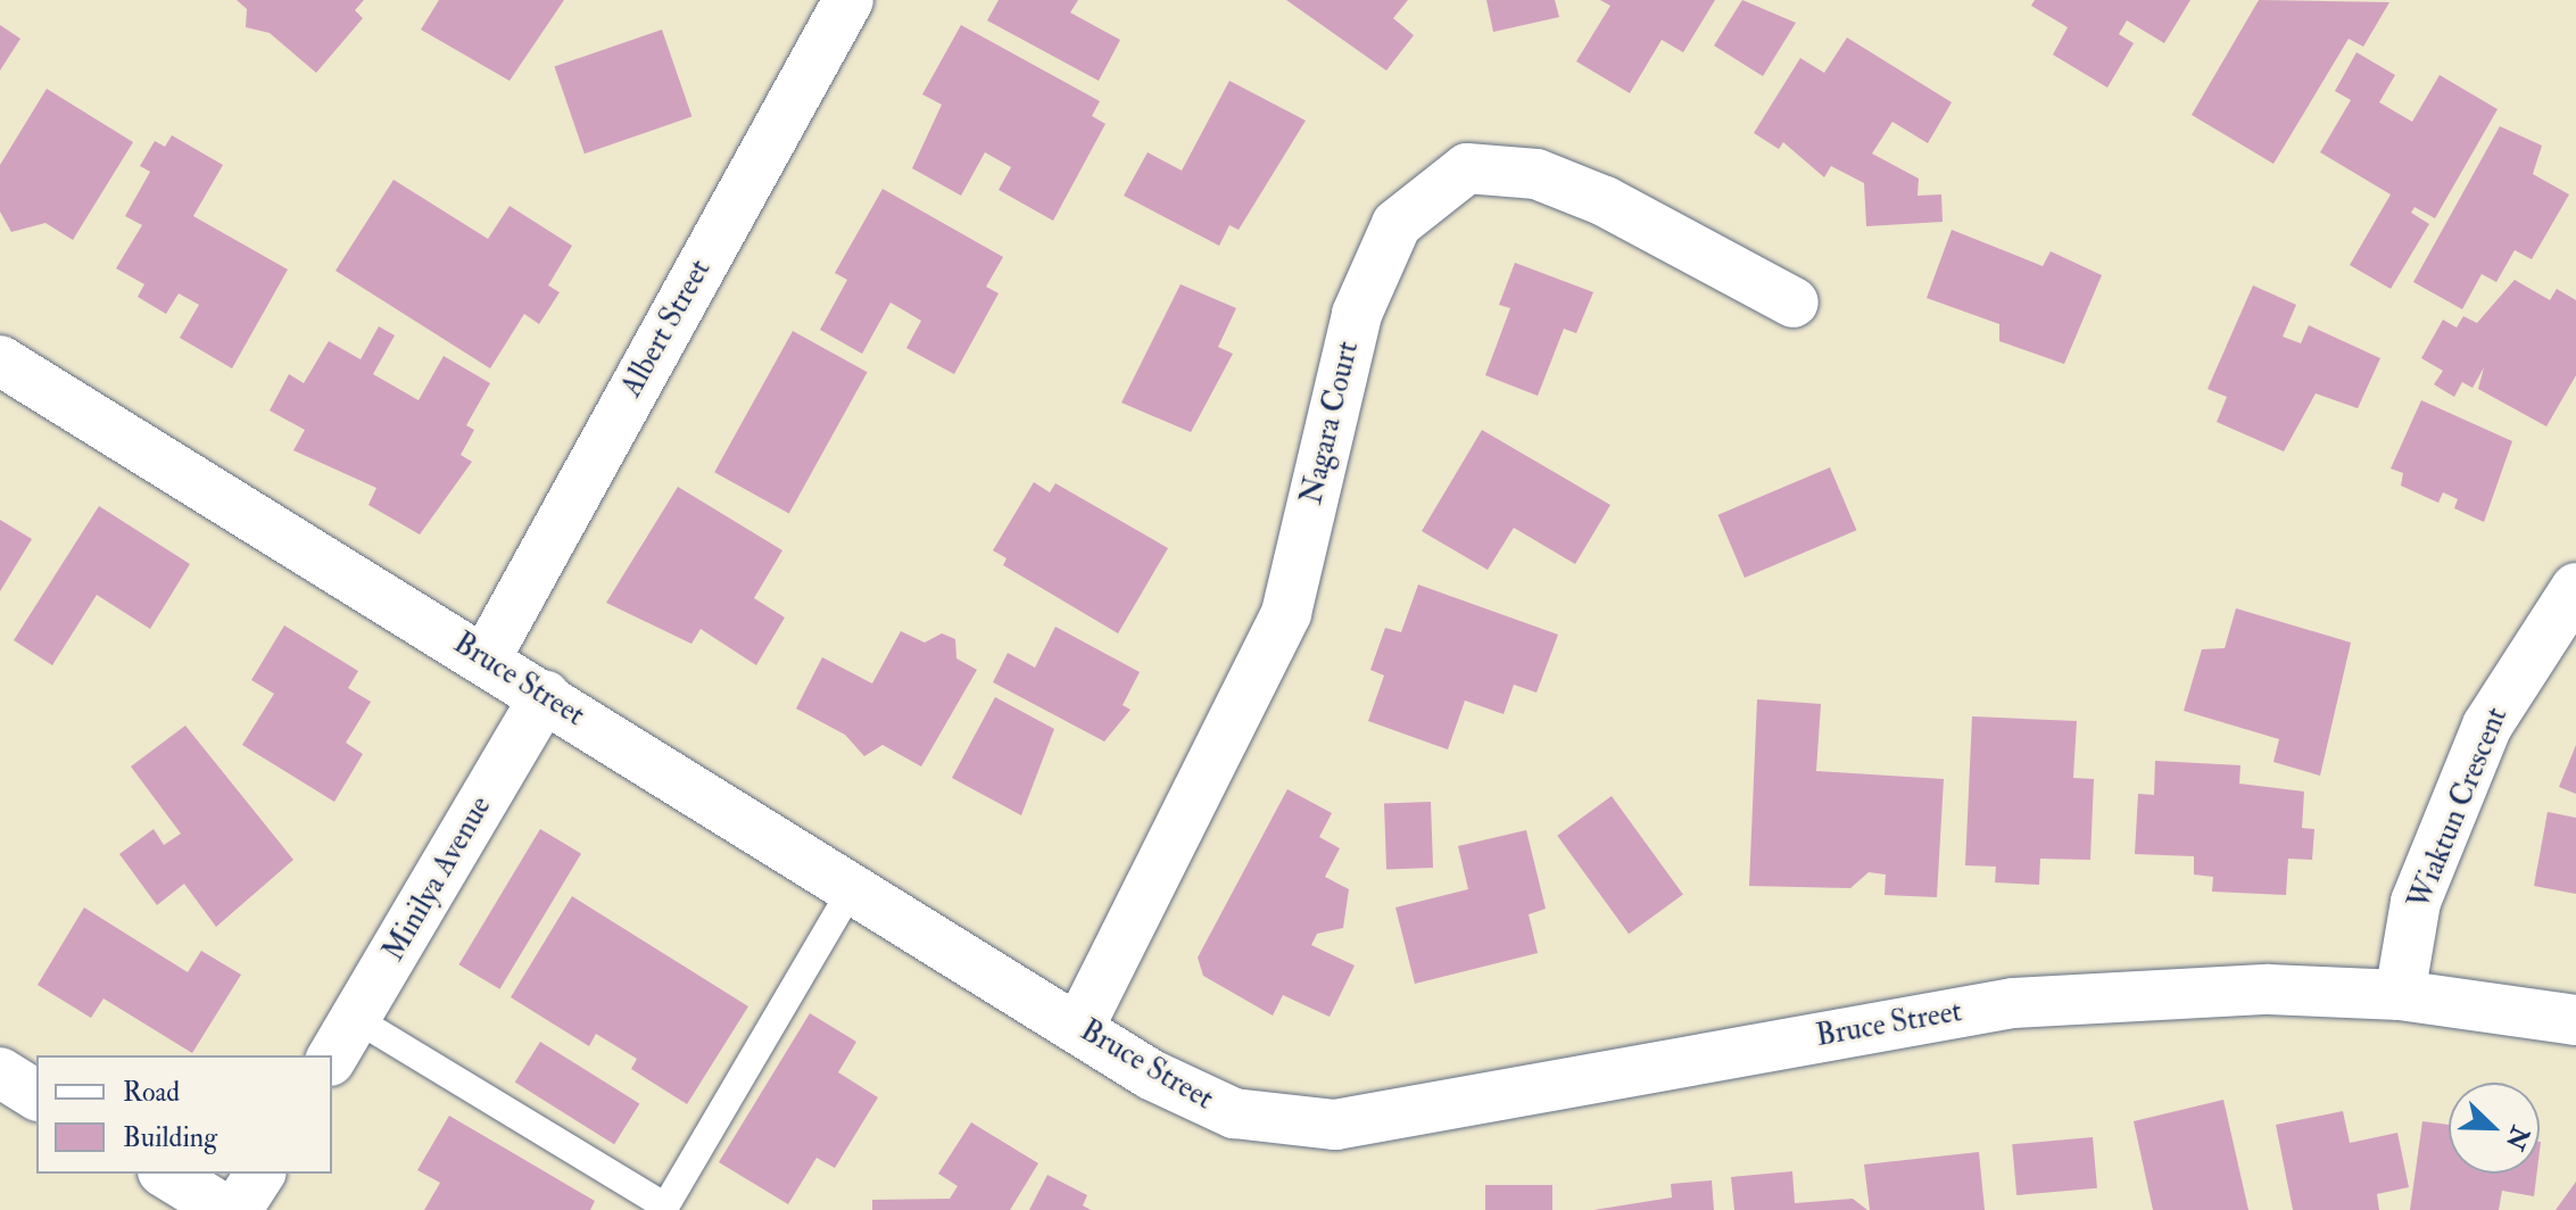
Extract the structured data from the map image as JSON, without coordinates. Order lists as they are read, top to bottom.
{
  "streets": {
    "street": [
      "Albert Street",
      "Nagara Court",
      "Bruce Street",
      "Wiaktun Crescent",
      "Minilya Avenue"
    ]
  },
  "crossings": [
    ["Albert Street", "Bruce Street"],
    ["Nagara Court", "Bruce Street"],
    ["Bruce Street", "Wiaktun Crescent"],
    ["Bruce Street", "Minilya Avenue"]
  ],
  "legend": ["Road", "Building"],
  "north": "bottom right"
}
